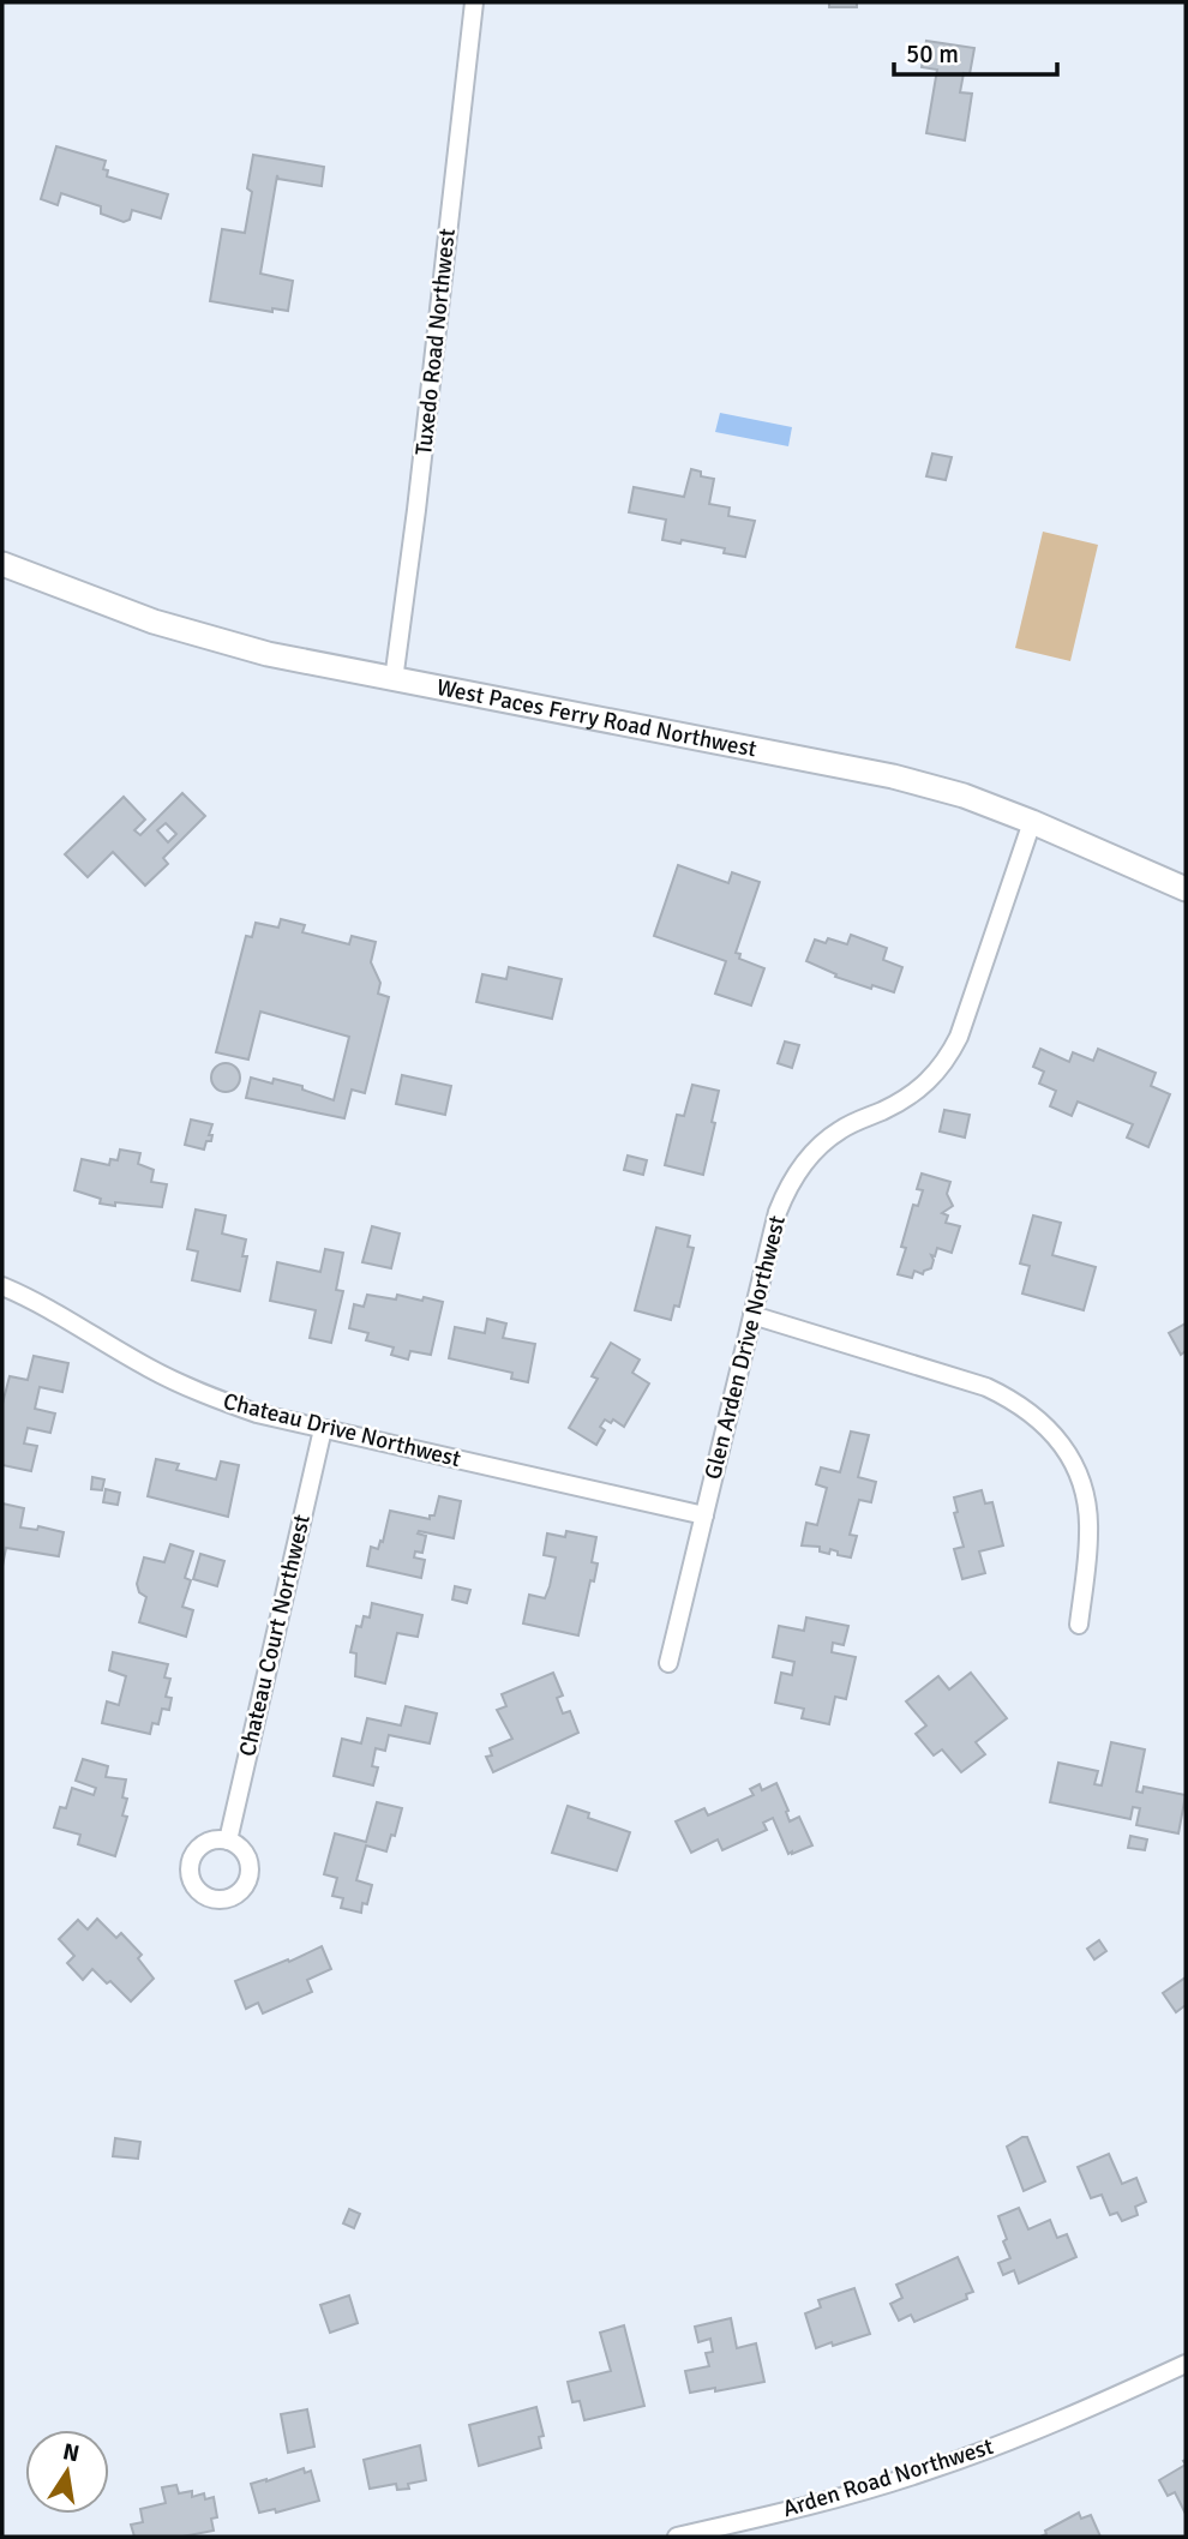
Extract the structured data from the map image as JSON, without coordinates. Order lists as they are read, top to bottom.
{
  "streets": {
    "main road": ["West Paces Ferry Road Northwest"],
    "street": [
      "Tuxedo Road Northwest",
      "Glen Arden Drive Northwest",
      "Chateau Drive Northwest",
      "Chateau Court Northwest",
      "Arden Road Northwest"
    ]
  },
  "crossings": [
    ["Tuxedo Road Northwest", "West Paces Ferry Road Northwest"],
    ["West Paces Ferry Road Northwest", "Glen Arden Drive Northwest"],
    ["Glen Arden Drive Northwest", "Chateau Drive Northwest"],
    ["Chateau Drive Northwest", "Chateau Court Northwest"]
  ],
  "scale_bar": "50 m",
  "north": "top"
}
